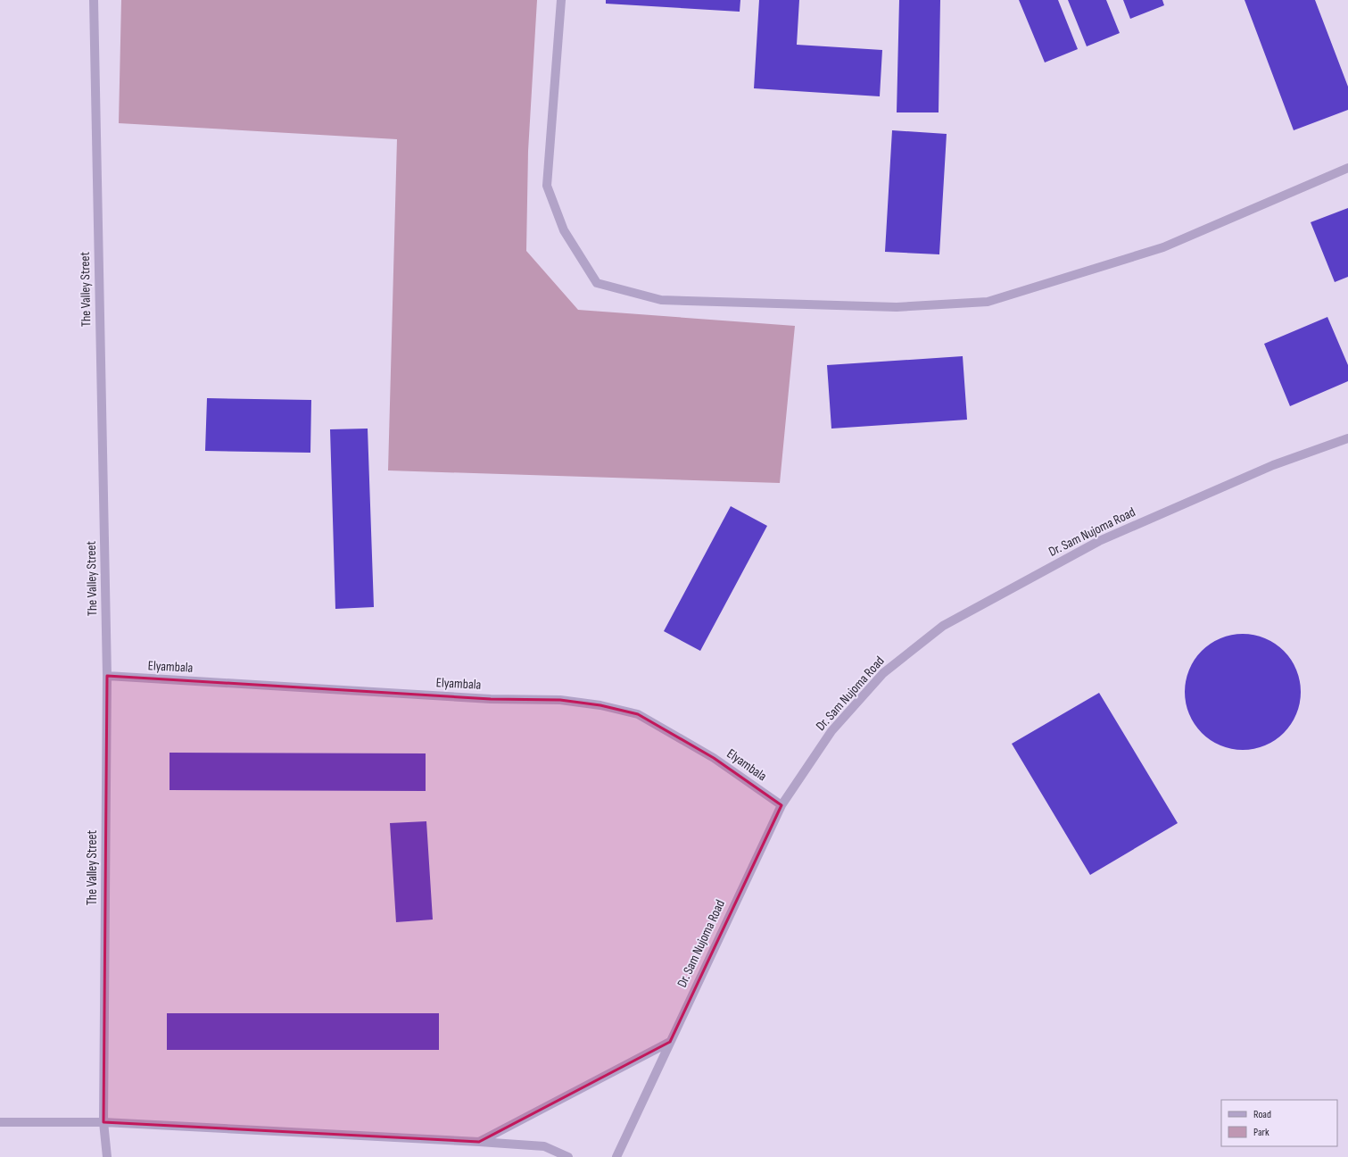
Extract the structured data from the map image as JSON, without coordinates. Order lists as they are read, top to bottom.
{
  "streets": {
    "street": ["The Valley Street", "Dr. Sam Nujoma Road", "Elyambala"]
  },
  "crossings": [
    ["The Valley Street", "Elyambala"],
    ["Dr. Sam Nujoma Road", "Elyambala"]
  ],
  "legend": ["Road", "Park"]
}
